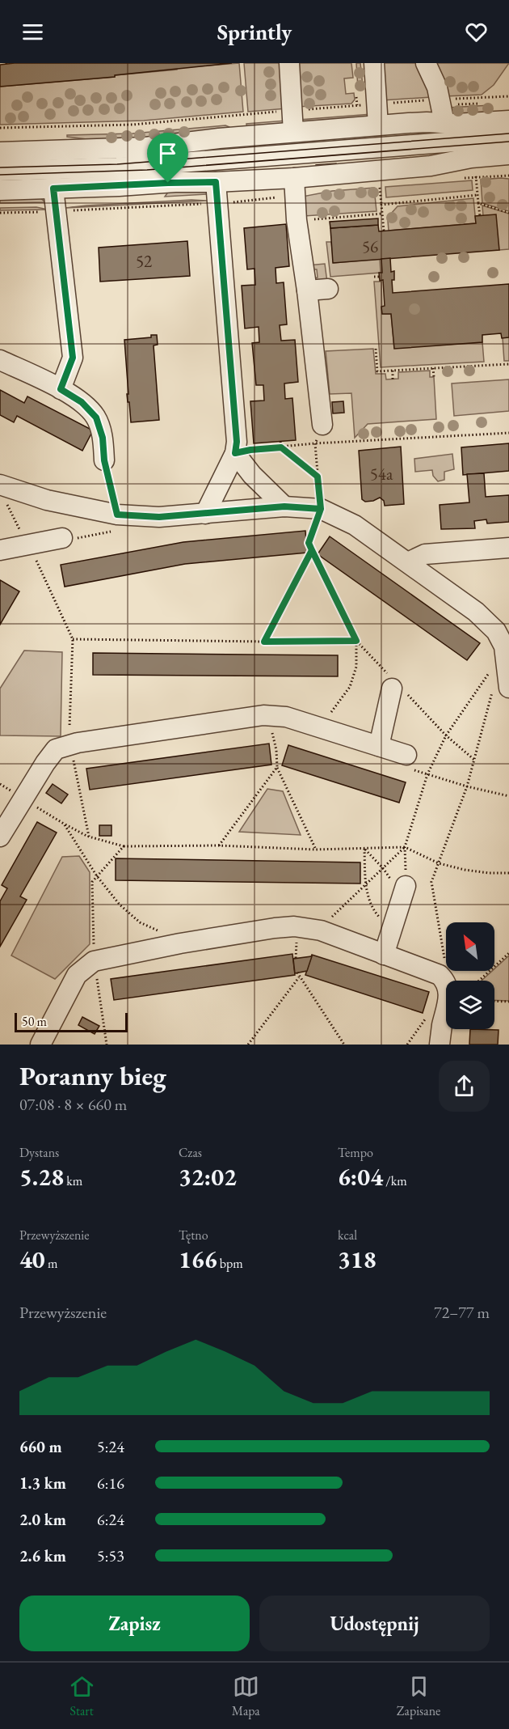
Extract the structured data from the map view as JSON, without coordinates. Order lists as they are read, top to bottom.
{
  "house_numbers": ["56", "52", "54a"],
  "scale_bar": "50 m",
  "north": "top left",
  "page": {
    "header": "Sprintly",
    "scale": "50 m",
    "heading": ["Poranny bieg", "07:08 · 8 × 660 m"],
    "stats": [
      ["Dystans", "5.28 km"],
      ["Czas", "32:02"],
      ["Tempo", "6:04 /km"],
      ["Przewyższenie", "40 m"],
      ["Tętno", "166 bpm"],
      ["kcal", "318"]
    ],
    "chart": ["Przewyższenie", "72–77 m"],
    "list": [
      {
        "name": "660 m",
        "note": "5:24"
      },
      {
        "name": "1.3 km",
        "note": "6:16"
      },
      {
        "name": "2.0 km",
        "note": "6:24"
      },
      {
        "name": "2.6 km",
        "note": "5:53"
      }
    ],
    "buttons": ["Zapisz", "Udostępnij"],
    "tabs": ["Start", "Mapa", "Zapisane"]
  }
}
